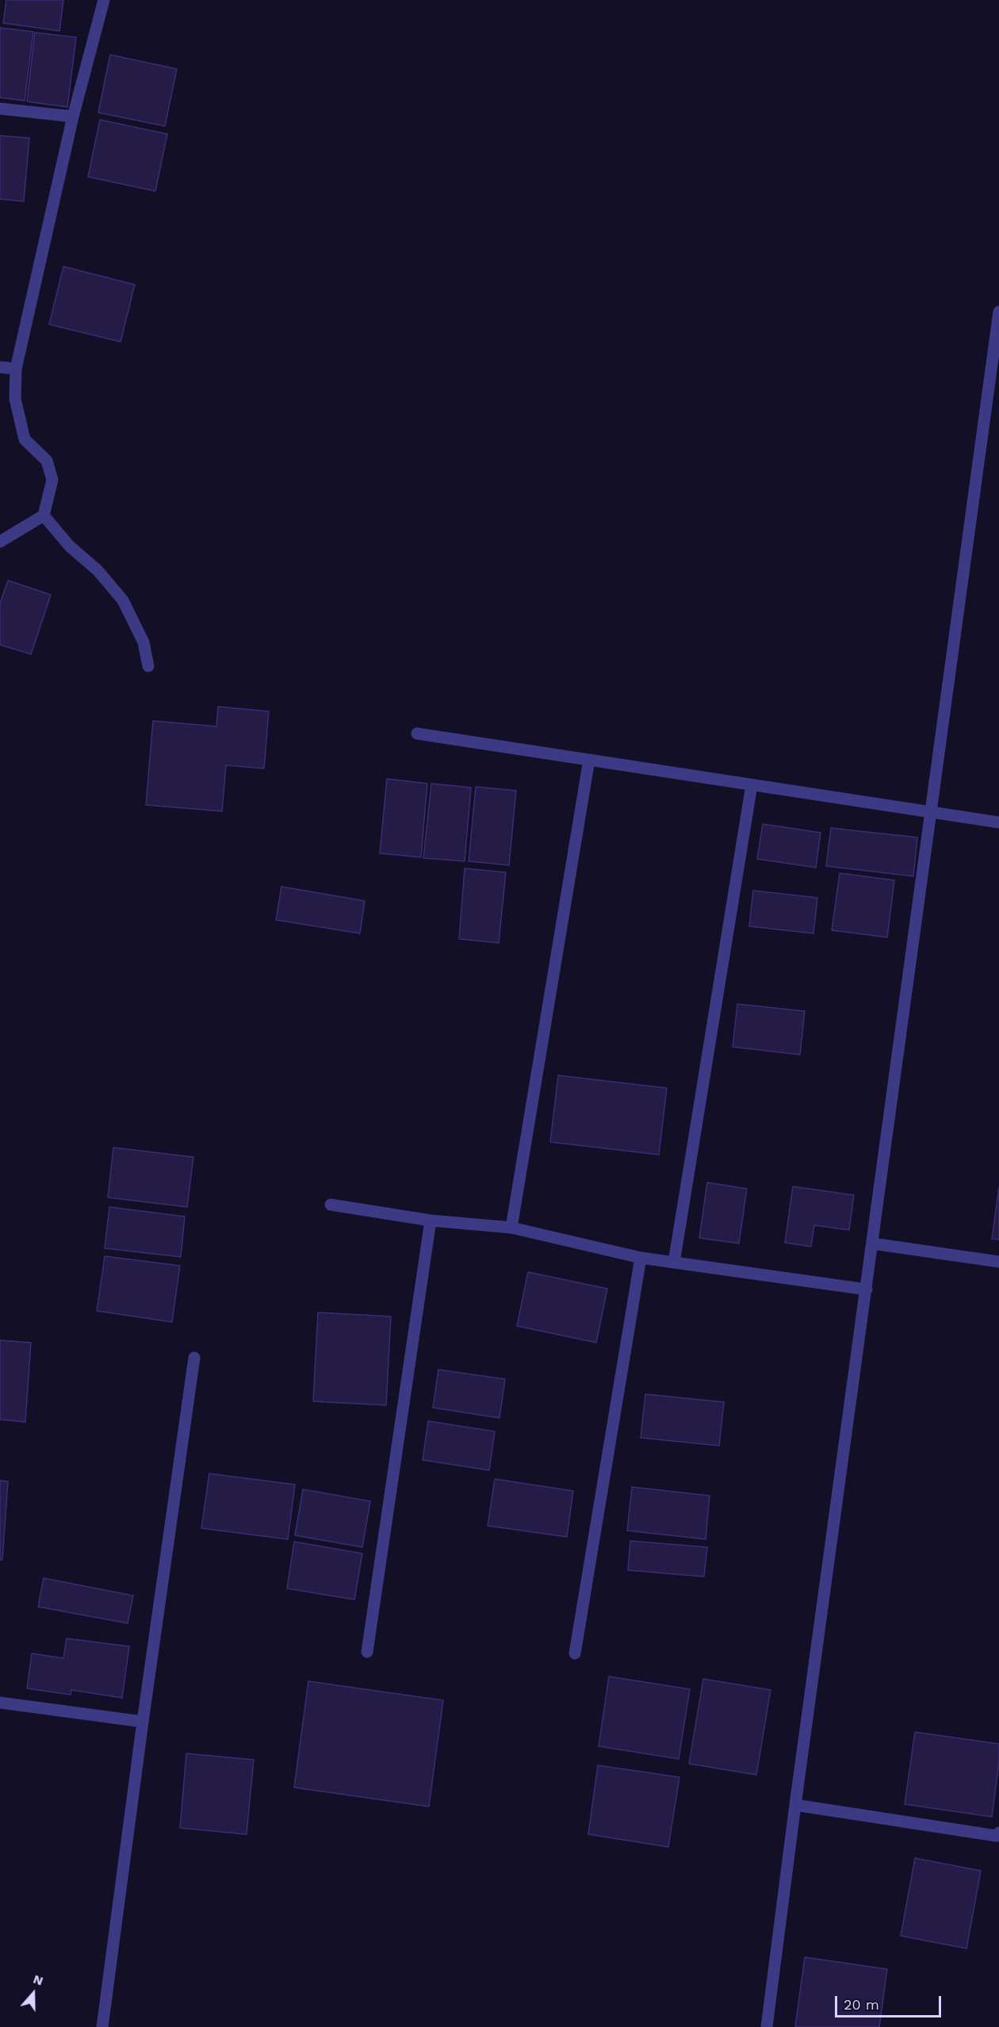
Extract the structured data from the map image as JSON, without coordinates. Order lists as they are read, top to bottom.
{
  "scale_bar": "20 m",
  "north": "top"
}
